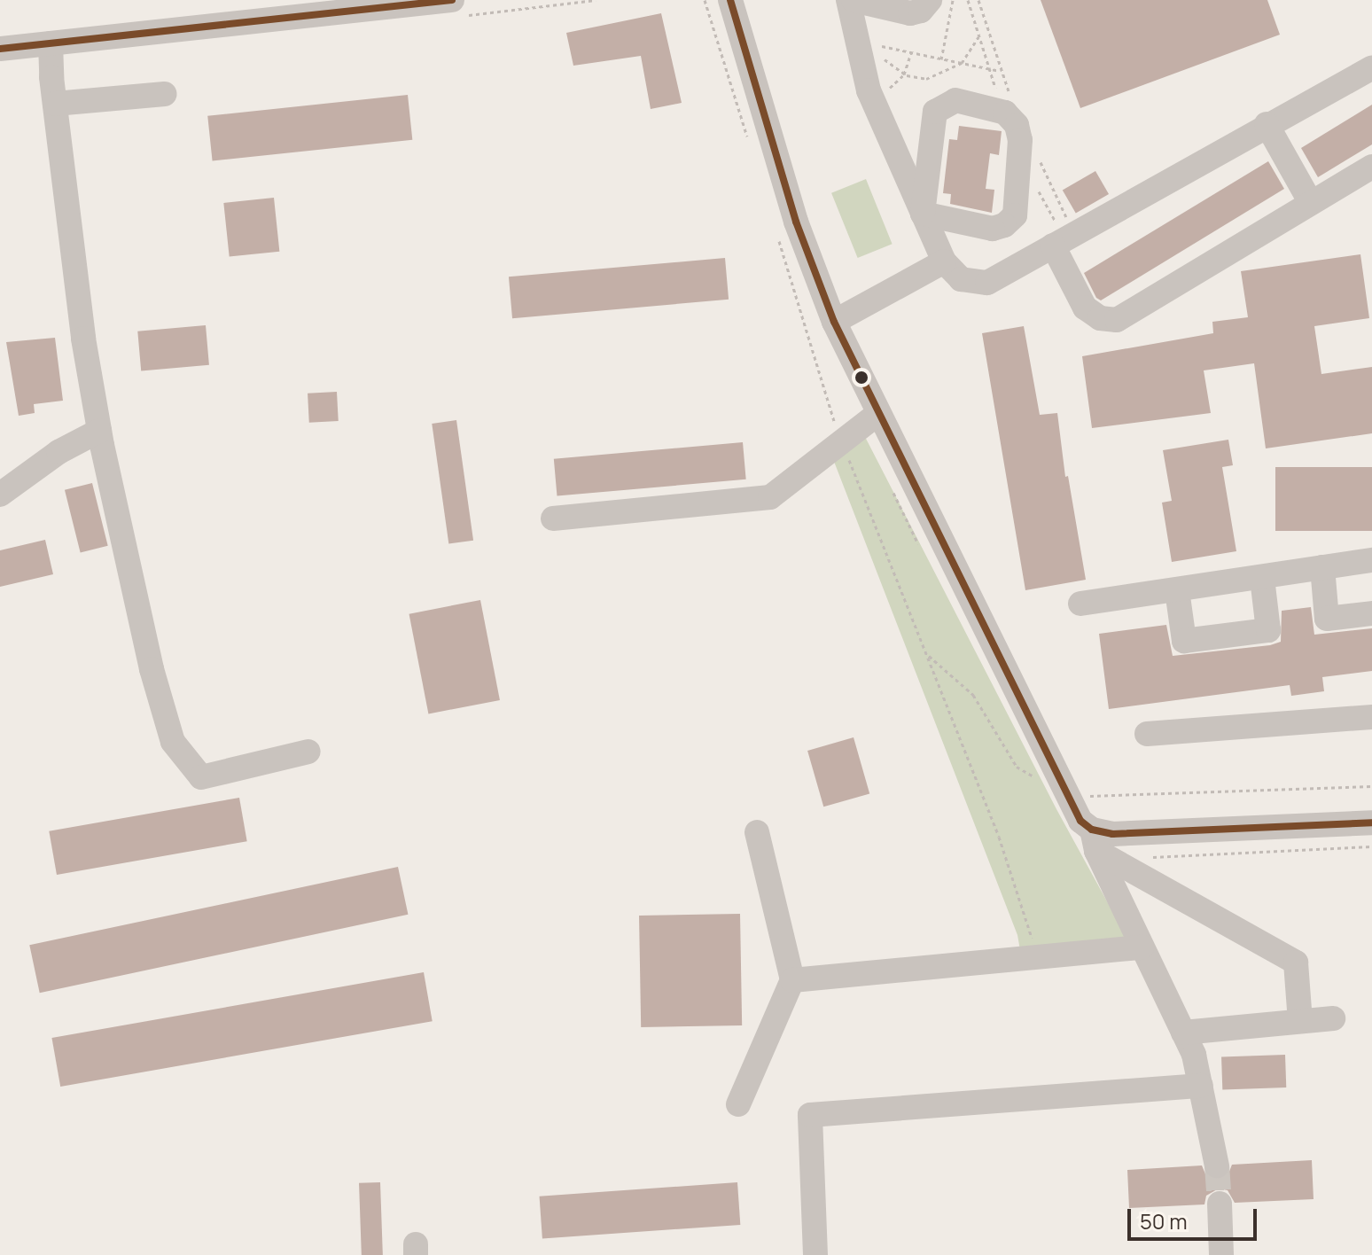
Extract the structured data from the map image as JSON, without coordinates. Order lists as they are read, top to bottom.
{
  "scale_bar": "50 m"
}
